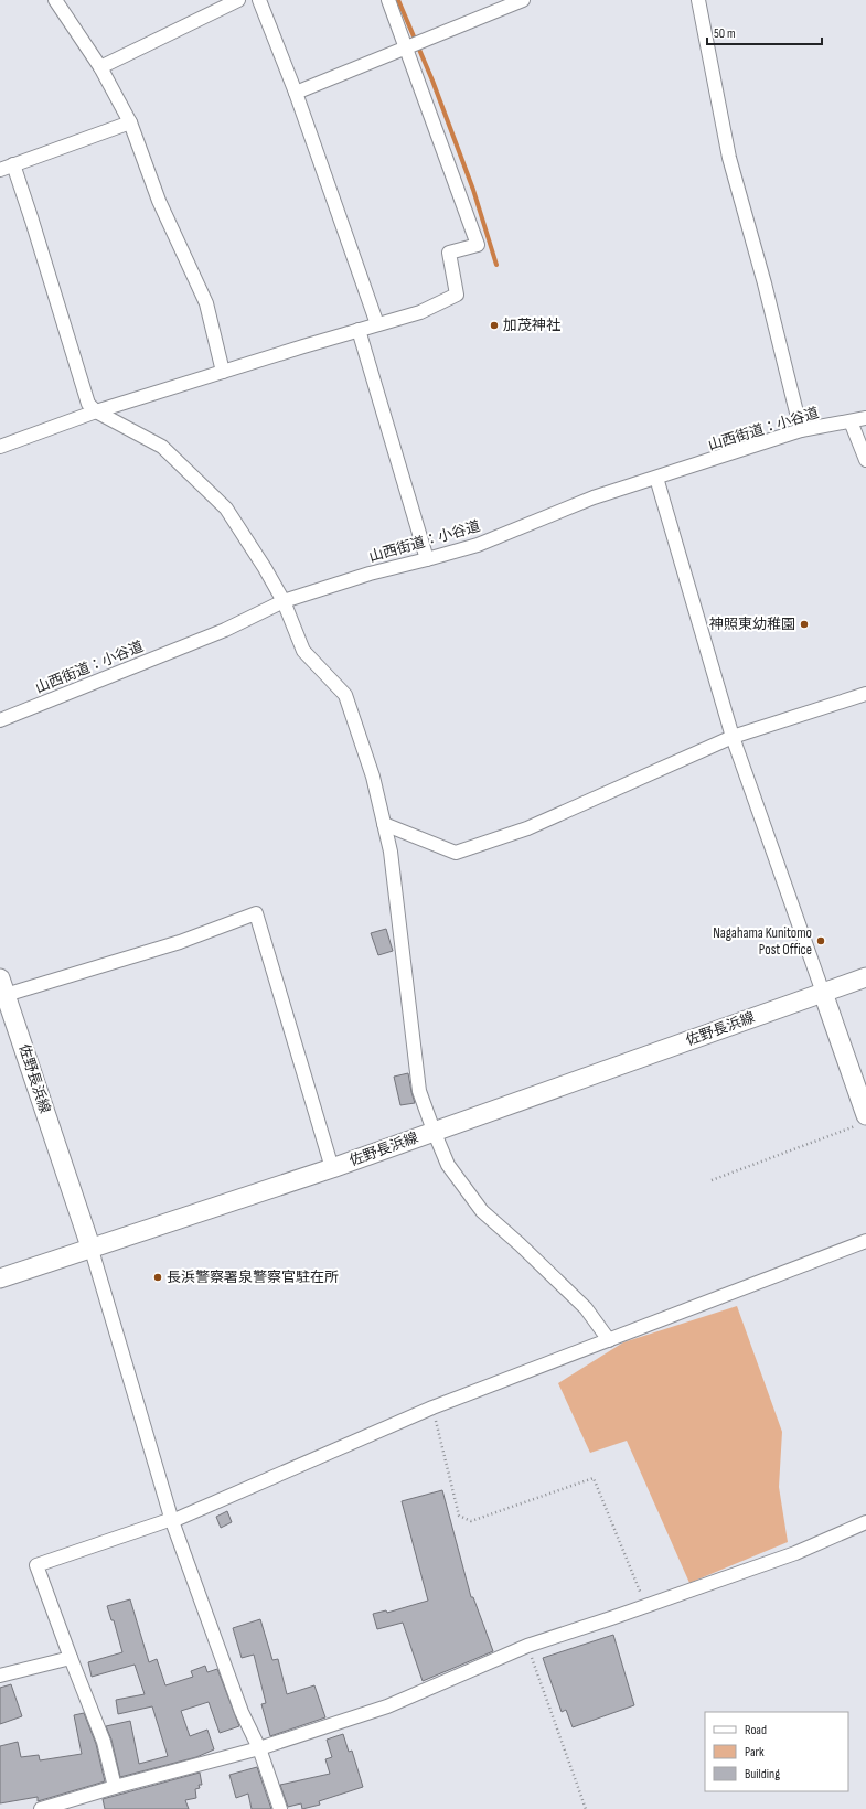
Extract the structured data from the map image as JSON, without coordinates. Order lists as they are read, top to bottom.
{
  "streets": {
    "main road": ["佐野長浜線"],
    "street": ["山西街道：小谷道"]
  },
  "places": [
    "加茂神社",
    "神照東幼稚園",
    "Nagahama Kunitomo Post Office",
    "長浜警察署泉警察官駐在所"
  ],
  "legend": ["Road", "Park", "Building"],
  "scale_bar": "50 m"
}
